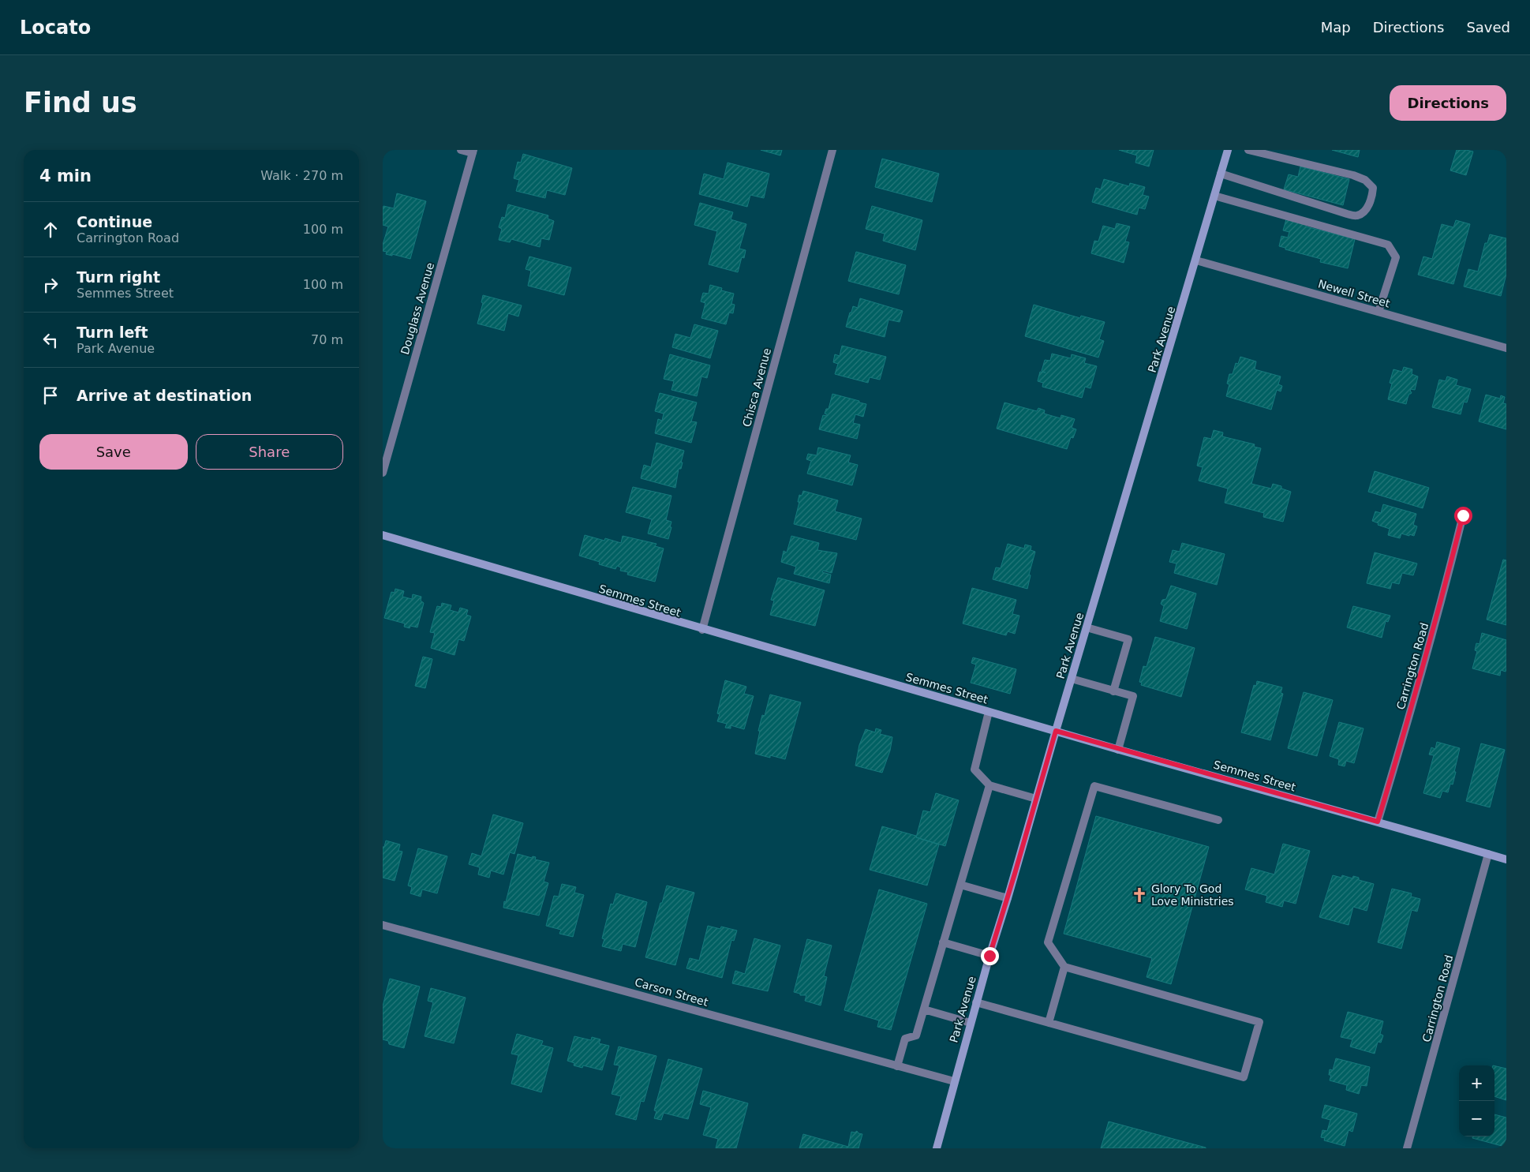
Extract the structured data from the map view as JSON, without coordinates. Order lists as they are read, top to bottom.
{
  "streets": {
    "main road": ["Park Avenue", "Semmes Street"],
    "street": [
      "Newell Street",
      "Douglass Avenue",
      "Chisca Avenue",
      "Carrington Road",
      "Carson Street"
    ]
  },
  "crossings": [
    ["Newell Street", "Park Avenue"],
    ["Park Avenue", "Semmes Street"],
    ["Park Avenue", "Carson Street"],
    ["Chisca Avenue", "Semmes Street"],
    ["Semmes Street", "Carrington Road"]
  ],
  "places": {
    "church": ["Glory To God Love Ministries"]
  },
  "page": {
    "header": "Locato",
    "nav": ["Map", "Directions", "Saved"],
    "buttons": [
      "Directions",
      ["Save", "Share"]
    ],
    "title": "Find us",
    "heading": ["4 min", "Walk · 270 m"],
    "list": [
      ["Continue", "Carrington Road", "100 m"],
      ["Turn right", "Semmes Street", "100 m"],
      ["Turn left", "Park Avenue", "70 m"],
      "Arrive at destination"
    ],
    "map_buttons": ["+", "−"]
  }
}
